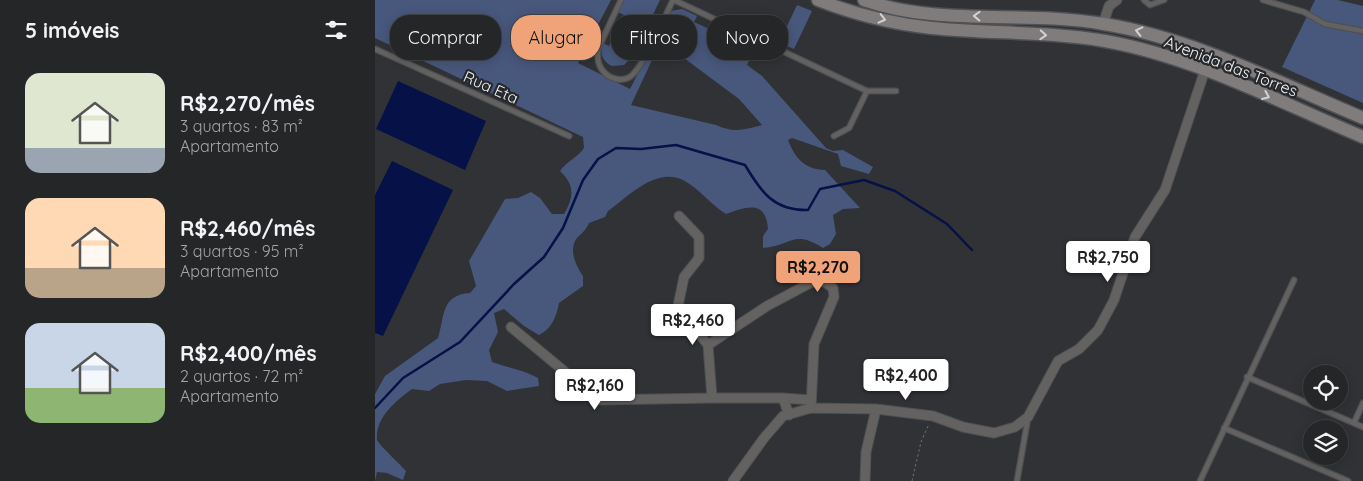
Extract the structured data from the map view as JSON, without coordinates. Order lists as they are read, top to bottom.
{
  "streets": {
    "main road": ["Avenida das Torres"],
    "lane": ["Rua Eta"]
  },
  "page": {
    "heading": "5 imóveis",
    "chip": [
      "Comprar",
      "Alugar",
      "Filtros",
      "Novo"
    ],
    "list": [
      {
        "name": "R$2,270/mês",
        "note": "3 quartos · 83 m² · Apartamento"
      },
      {
        "name": "R$2,460/mês",
        "note": "3 quartos · 95 m² · Apartamento"
      },
      {
        "name": "R$2,400/mês",
        "note": "2 quartos · 72 m² · Apartamento"
      }
    ],
    "price": [
      "R$2,750",
      "R$2,270",
      "R$2,460",
      "R$2,400",
      "R$2,160"
    ]
  }
}
